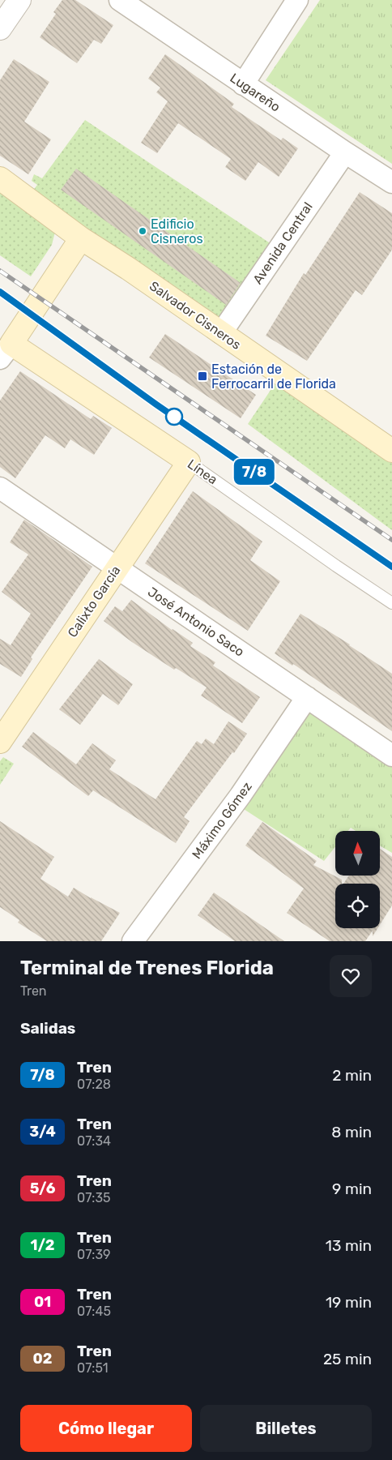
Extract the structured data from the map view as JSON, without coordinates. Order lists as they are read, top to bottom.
{
  "streets": {
    "main road": ["Salvador Cisneros", "Línea", "Calixto García"],
    "street": [
      "Lugareño",
      "Avenida Central",
      "José Antonio Saco",
      "Máximo Gómez"
    ]
  },
  "crossings": [
    ["Lugareño", "Avenida Central"],
    ["Avenida Central", "Salvador Cisneros"],
    ["Línea", "Calixto García"],
    ["Calixto García", "José Antonio Saco"],
    ["José Antonio Saco", "Máximo Gómez"]
  ],
  "places": {
    "other": ["Edificio Cisneros"],
    "transit": ["Estación de Ferrocarril de Florida"]
  },
  "north": "top",
  "page": {
    "on_map": "7/8",
    "heading": [
      ["Terminal de Trenes Florida", "Tren"],
      "Salidas"
    ],
    "list": [
      {
        "mark": "7/8",
        "name": "Tren",
        "note": "07:28",
        "value": "2 min"
      },
      {
        "mark": "3/4",
        "name": "Tren",
        "note": "07:34",
        "value": "8 min"
      },
      {
        "mark": "5/6",
        "name": "Tren",
        "note": "07:35",
        "value": "9 min"
      },
      {
        "mark": "1/2",
        "name": "Tren",
        "note": "07:39",
        "value": "13 min"
      },
      {
        "mark": "01",
        "name": "Tren",
        "note": "07:45",
        "value": "19 min"
      },
      {
        "mark": "02",
        "name": "Tren",
        "note": "07:51",
        "value": "25 min"
      }
    ],
    "buttons": ["Cómo llegar", "Billetes"]
  }
}
